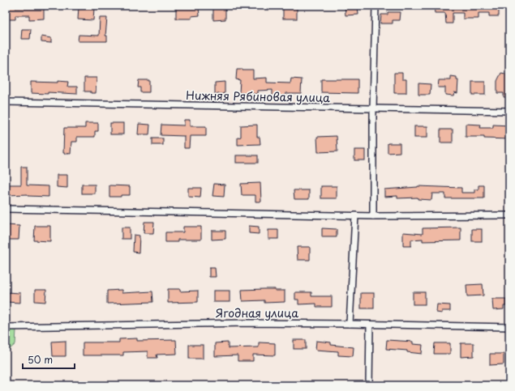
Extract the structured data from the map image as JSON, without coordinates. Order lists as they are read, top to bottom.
{
  "streets": {
    "street": ["Нижняя Рябиновая улица", "Ягодная улица"]
  },
  "scale_bar": "50 m"
}
